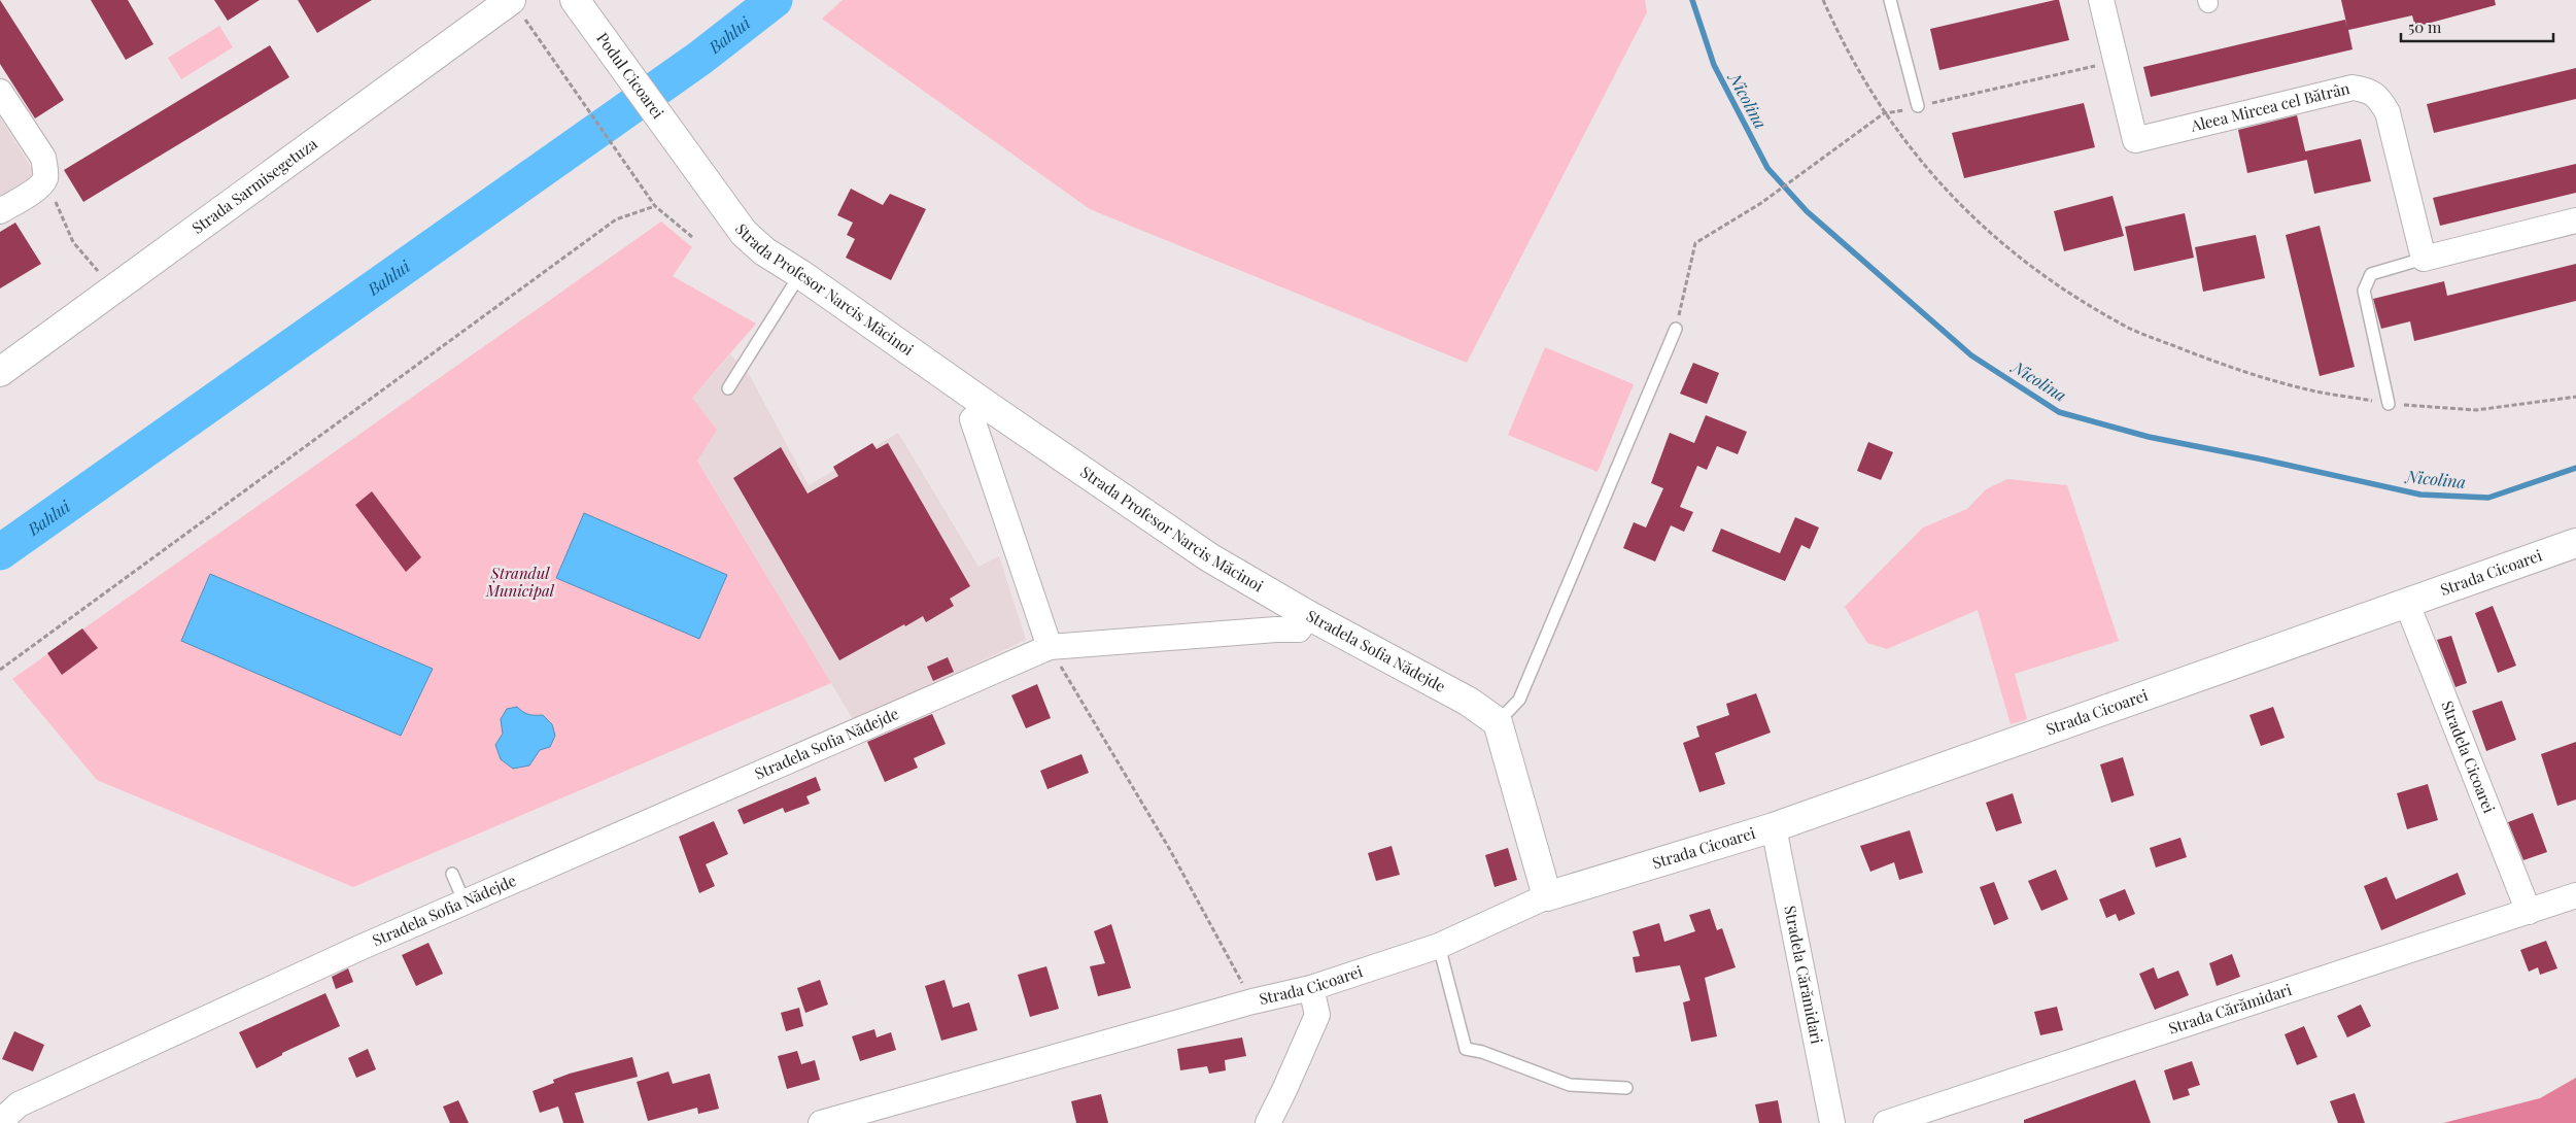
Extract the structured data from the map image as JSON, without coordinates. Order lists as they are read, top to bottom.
{
  "streets": {
    "street": [
      "Podul Cicoarei",
      "Aleea Mircea cel Bătrân",
      "Strada Sarmisegetuza",
      "Strada Profesor Narcis Măcinoi",
      "Strada Cicoarei",
      "Stradela Sofia Nădejde",
      "Stradela Cicoarei",
      "Stradela Cărămidari",
      "Strada Cărămidari"
    ]
  },
  "crossings": [
    ["Podul Cicoarei", "Strada Profesor Narcis Măcinoi"],
    ["Strada Profesor Narcis Măcinoi", "Stradela Sofia Nădejde"],
    ["Strada Cicoarei", "Stradela Cicoarei"],
    ["Strada Cicoarei", "Stradela Cărămidari"],
    ["Stradela Cicoarei", "Strada Cărămidari"]
  ],
  "water": ["Bahlui", "Nicolina"],
  "parks": ["Ștrandul Municipal"],
  "scale_bar": "50 m"
}
